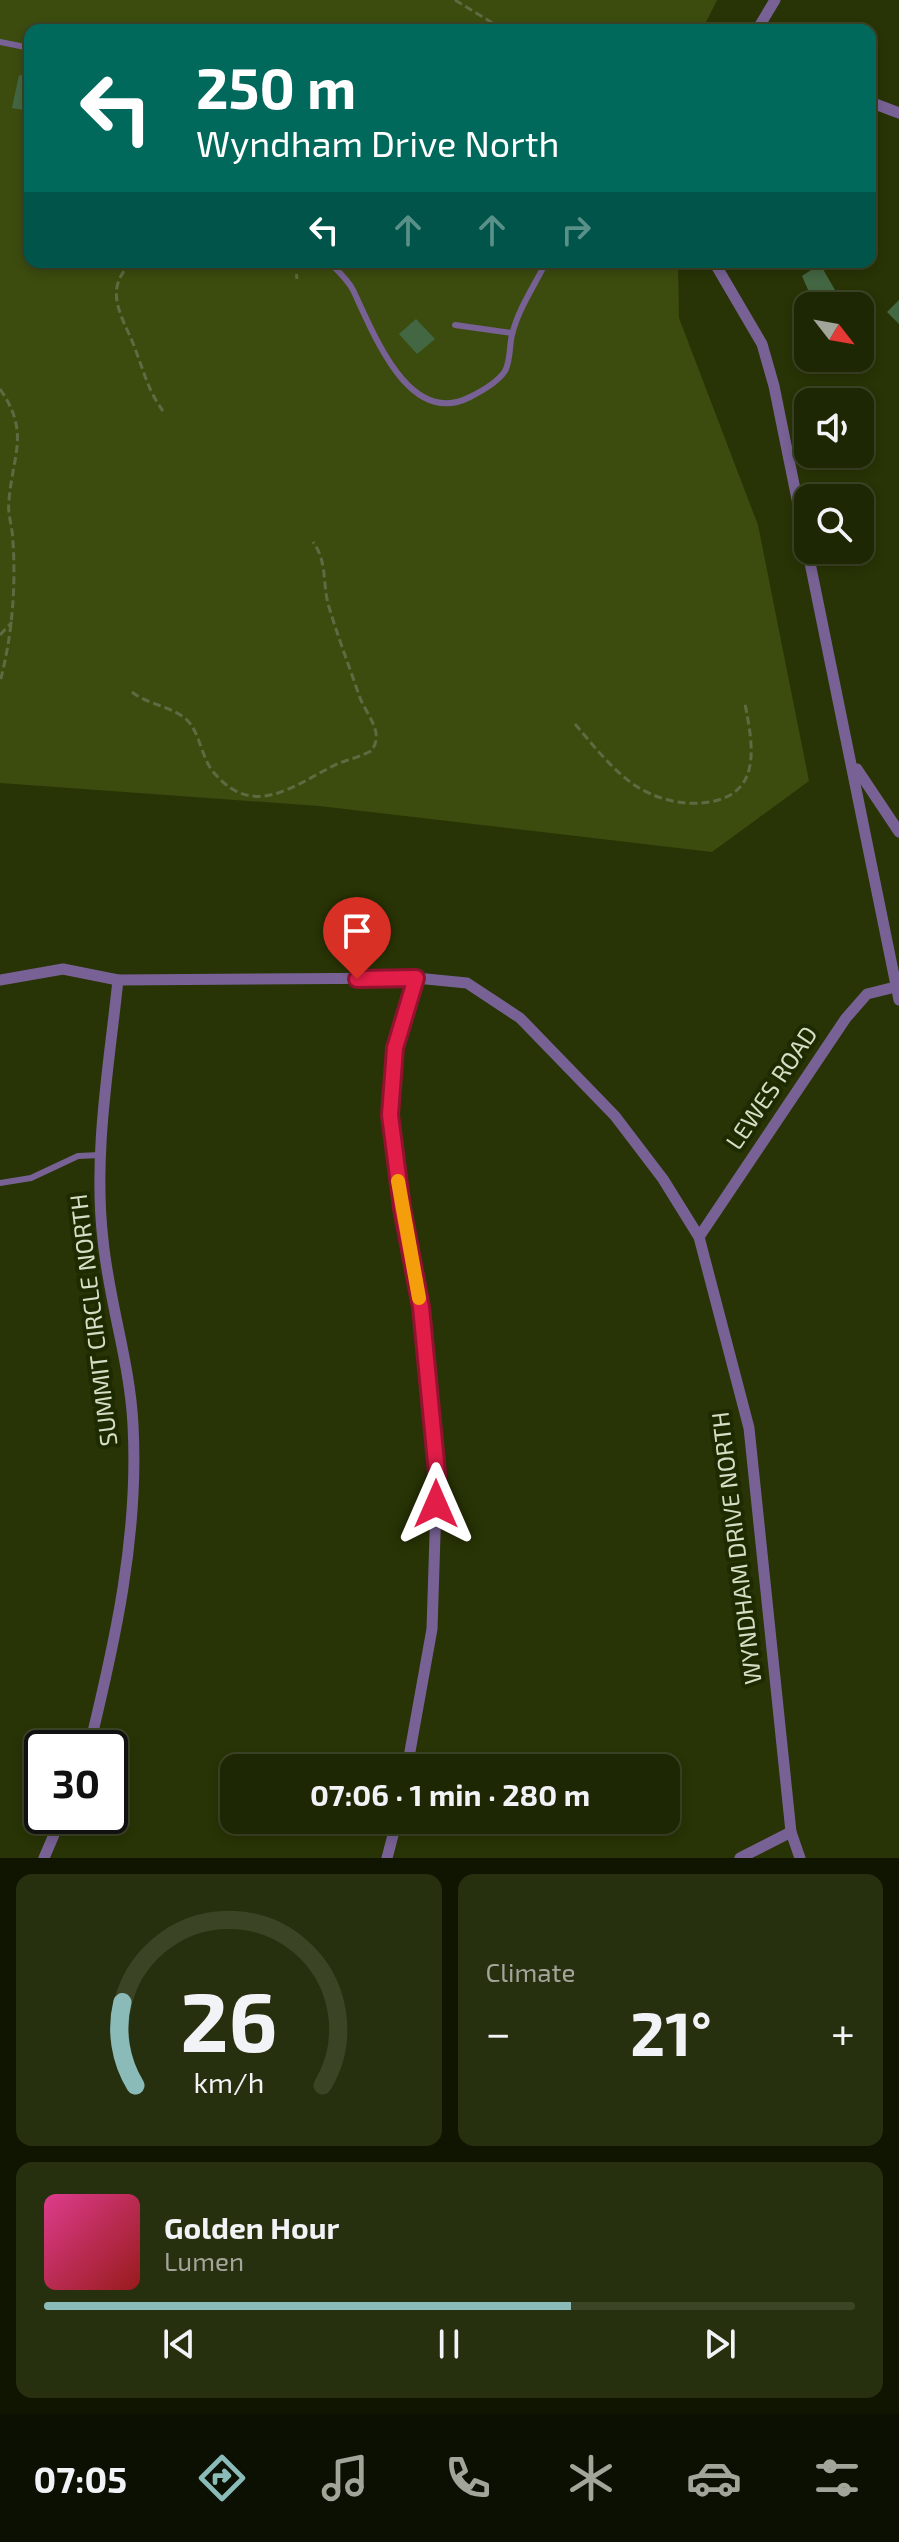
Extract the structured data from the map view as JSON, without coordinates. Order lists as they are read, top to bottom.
{
  "streets": {
    "street": ["LEWES ROAD", "SUMMIT CIRCLE NORTH", "WYNDHAM DRIVE NORTH"]
  },
  "crossings": [
    ["LEWES ROAD", "WYNDHAM DRIVE NORTH"],
    ["SUMMIT CIRCLE NORTH", "WYNDHAM DRIVE NORTH"]
  ],
  "north": "bottom right",
  "page": {
    "turn": ["250 m", "Wyndham Drive North"],
    "limit": "30",
    "trip": "07:06 · 1 min · 280 m",
    "tile": "Climate",
    "heat": ["−", "21°", "+"],
    "song": ["Golden Hour", "Lumen"],
    "tabs": "07:05",
    "gauge": ["26", "km/h"]
  }
}
